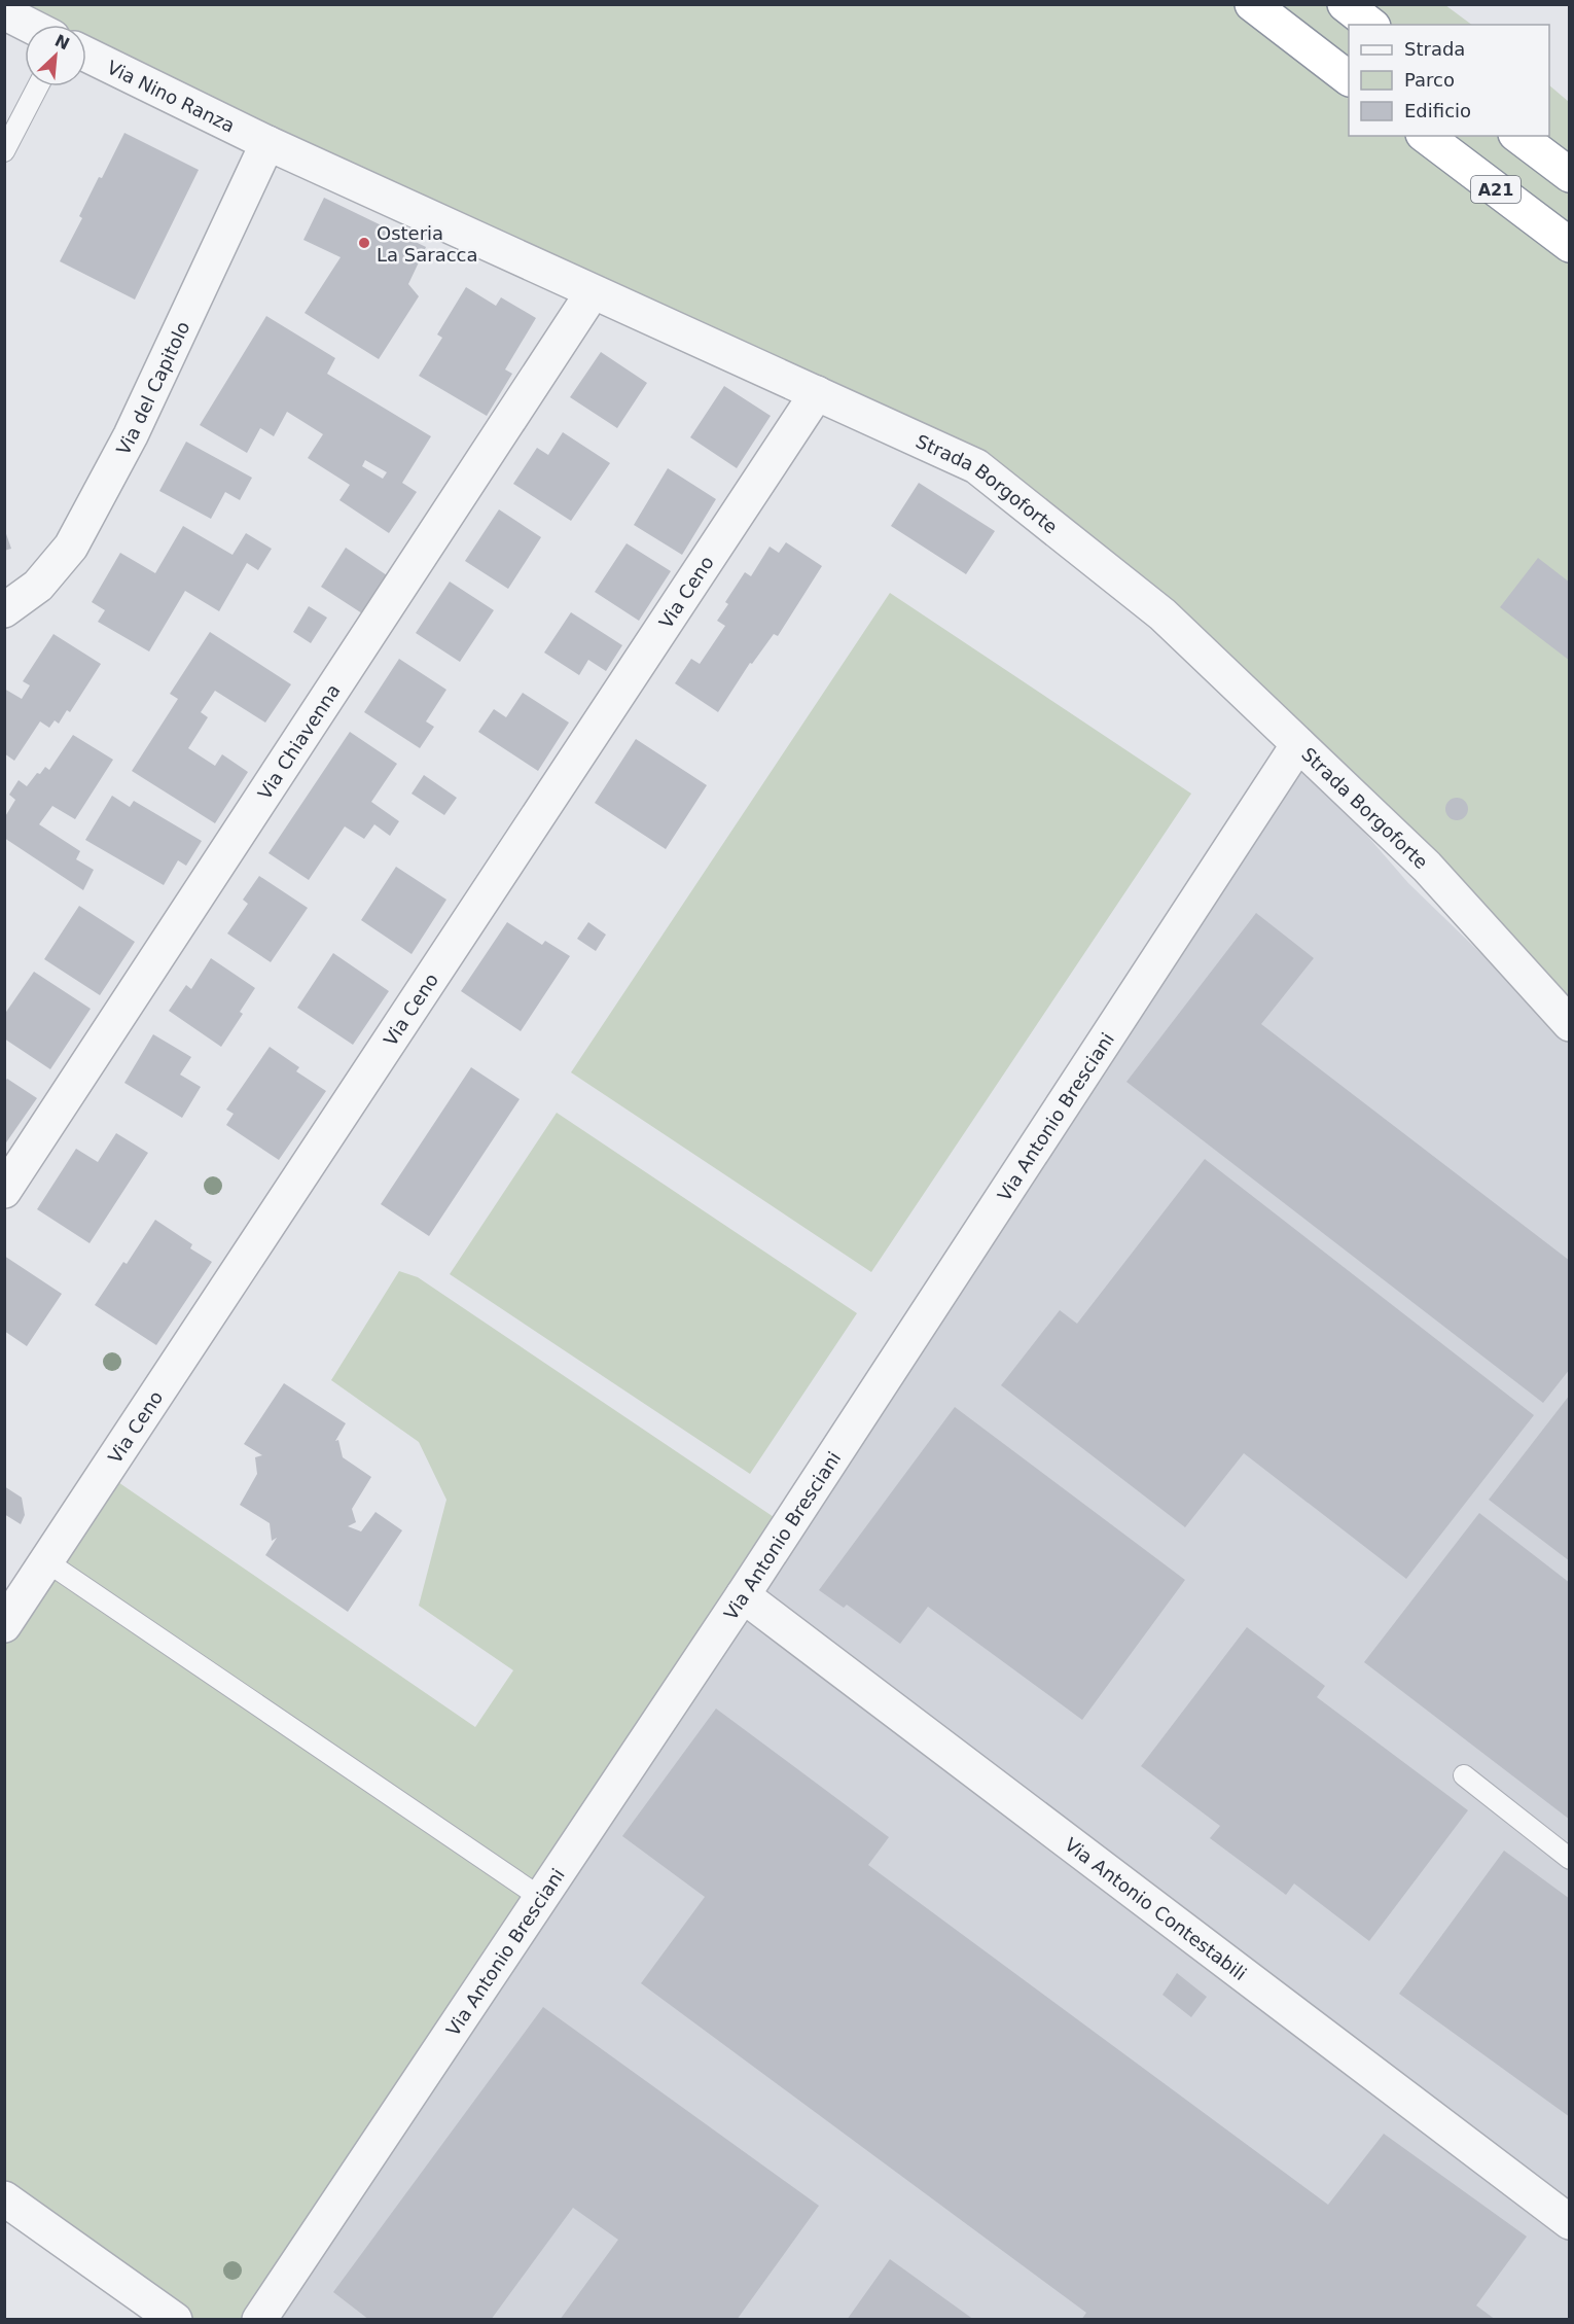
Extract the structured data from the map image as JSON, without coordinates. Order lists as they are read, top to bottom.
{
  "streets": {
    "highway": ["A21"],
    "street": [
      "Via Nino Ranza",
      "Via del Capitolo",
      "Strada Borgoforte",
      "Via Ceno",
      "Via Chiavenna",
      "Via Antonio Bresciani",
      "Via Antonio Contestabili"
    ]
  },
  "crossings": [
    ["Via Nino Ranza", "Via del Capitolo"],
    ["Via Nino Ranza", "Strada Borgoforte"],
    ["Via del Capitolo", "Strada Borgoforte"],
    ["Strada Borgoforte", "Via Ceno"],
    ["Strada Borgoforte", "Via Chiavenna"],
    ["Strada Borgoforte", "Via Antonio Bresciani"],
    ["Via Antonio Bresciani", "Via Antonio Contestabili"]
  ],
  "places": ["Osteria La Saracca"],
  "legend": ["Strada", "Parco", "Edificio"],
  "north": "top right"
}
